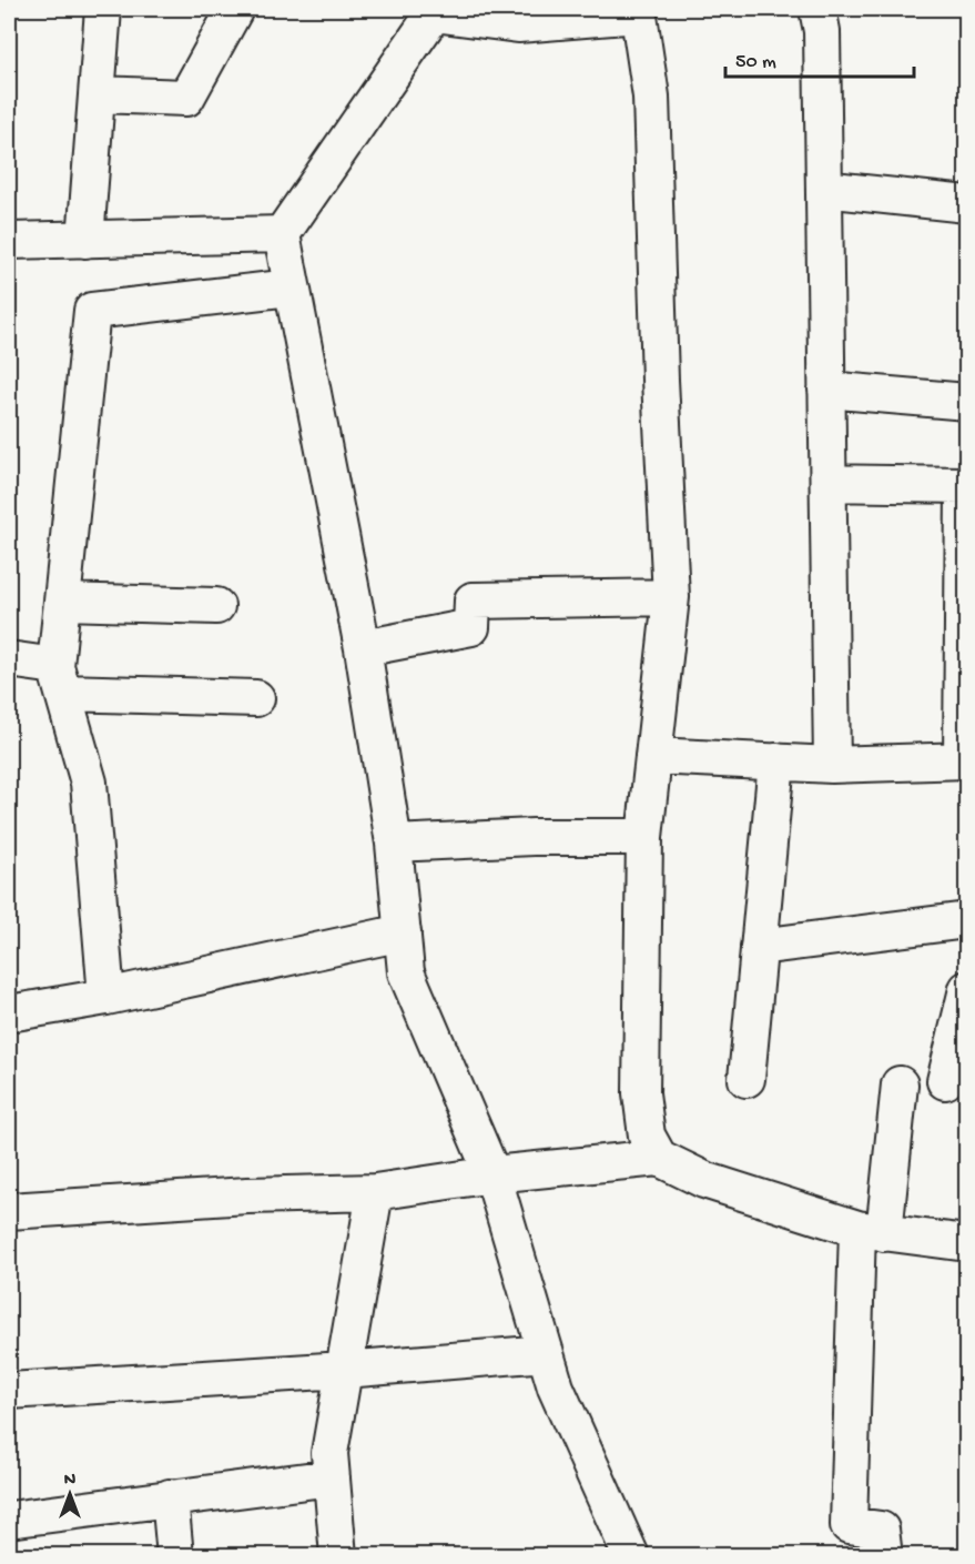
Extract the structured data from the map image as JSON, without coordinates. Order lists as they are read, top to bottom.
{
  "scale_bar": "50 m",
  "north": "top"
}
